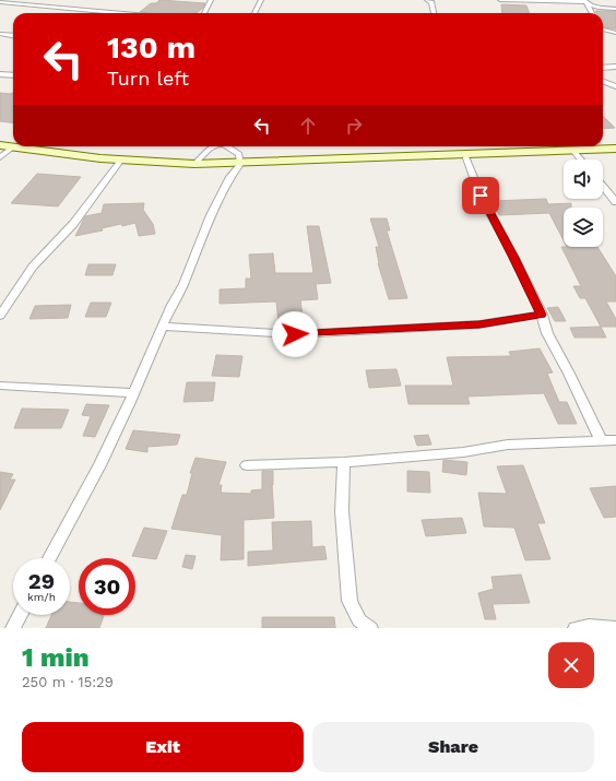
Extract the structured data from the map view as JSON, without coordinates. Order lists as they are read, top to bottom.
{
  "page": {
    "turn": ["130 m", "Turn left"],
    "speed": "29 km/h",
    "limit": "30",
    "heading": ["1 min", "250 m · 15:29"],
    "buttons": ["Exit", "Share"]
  }
}
